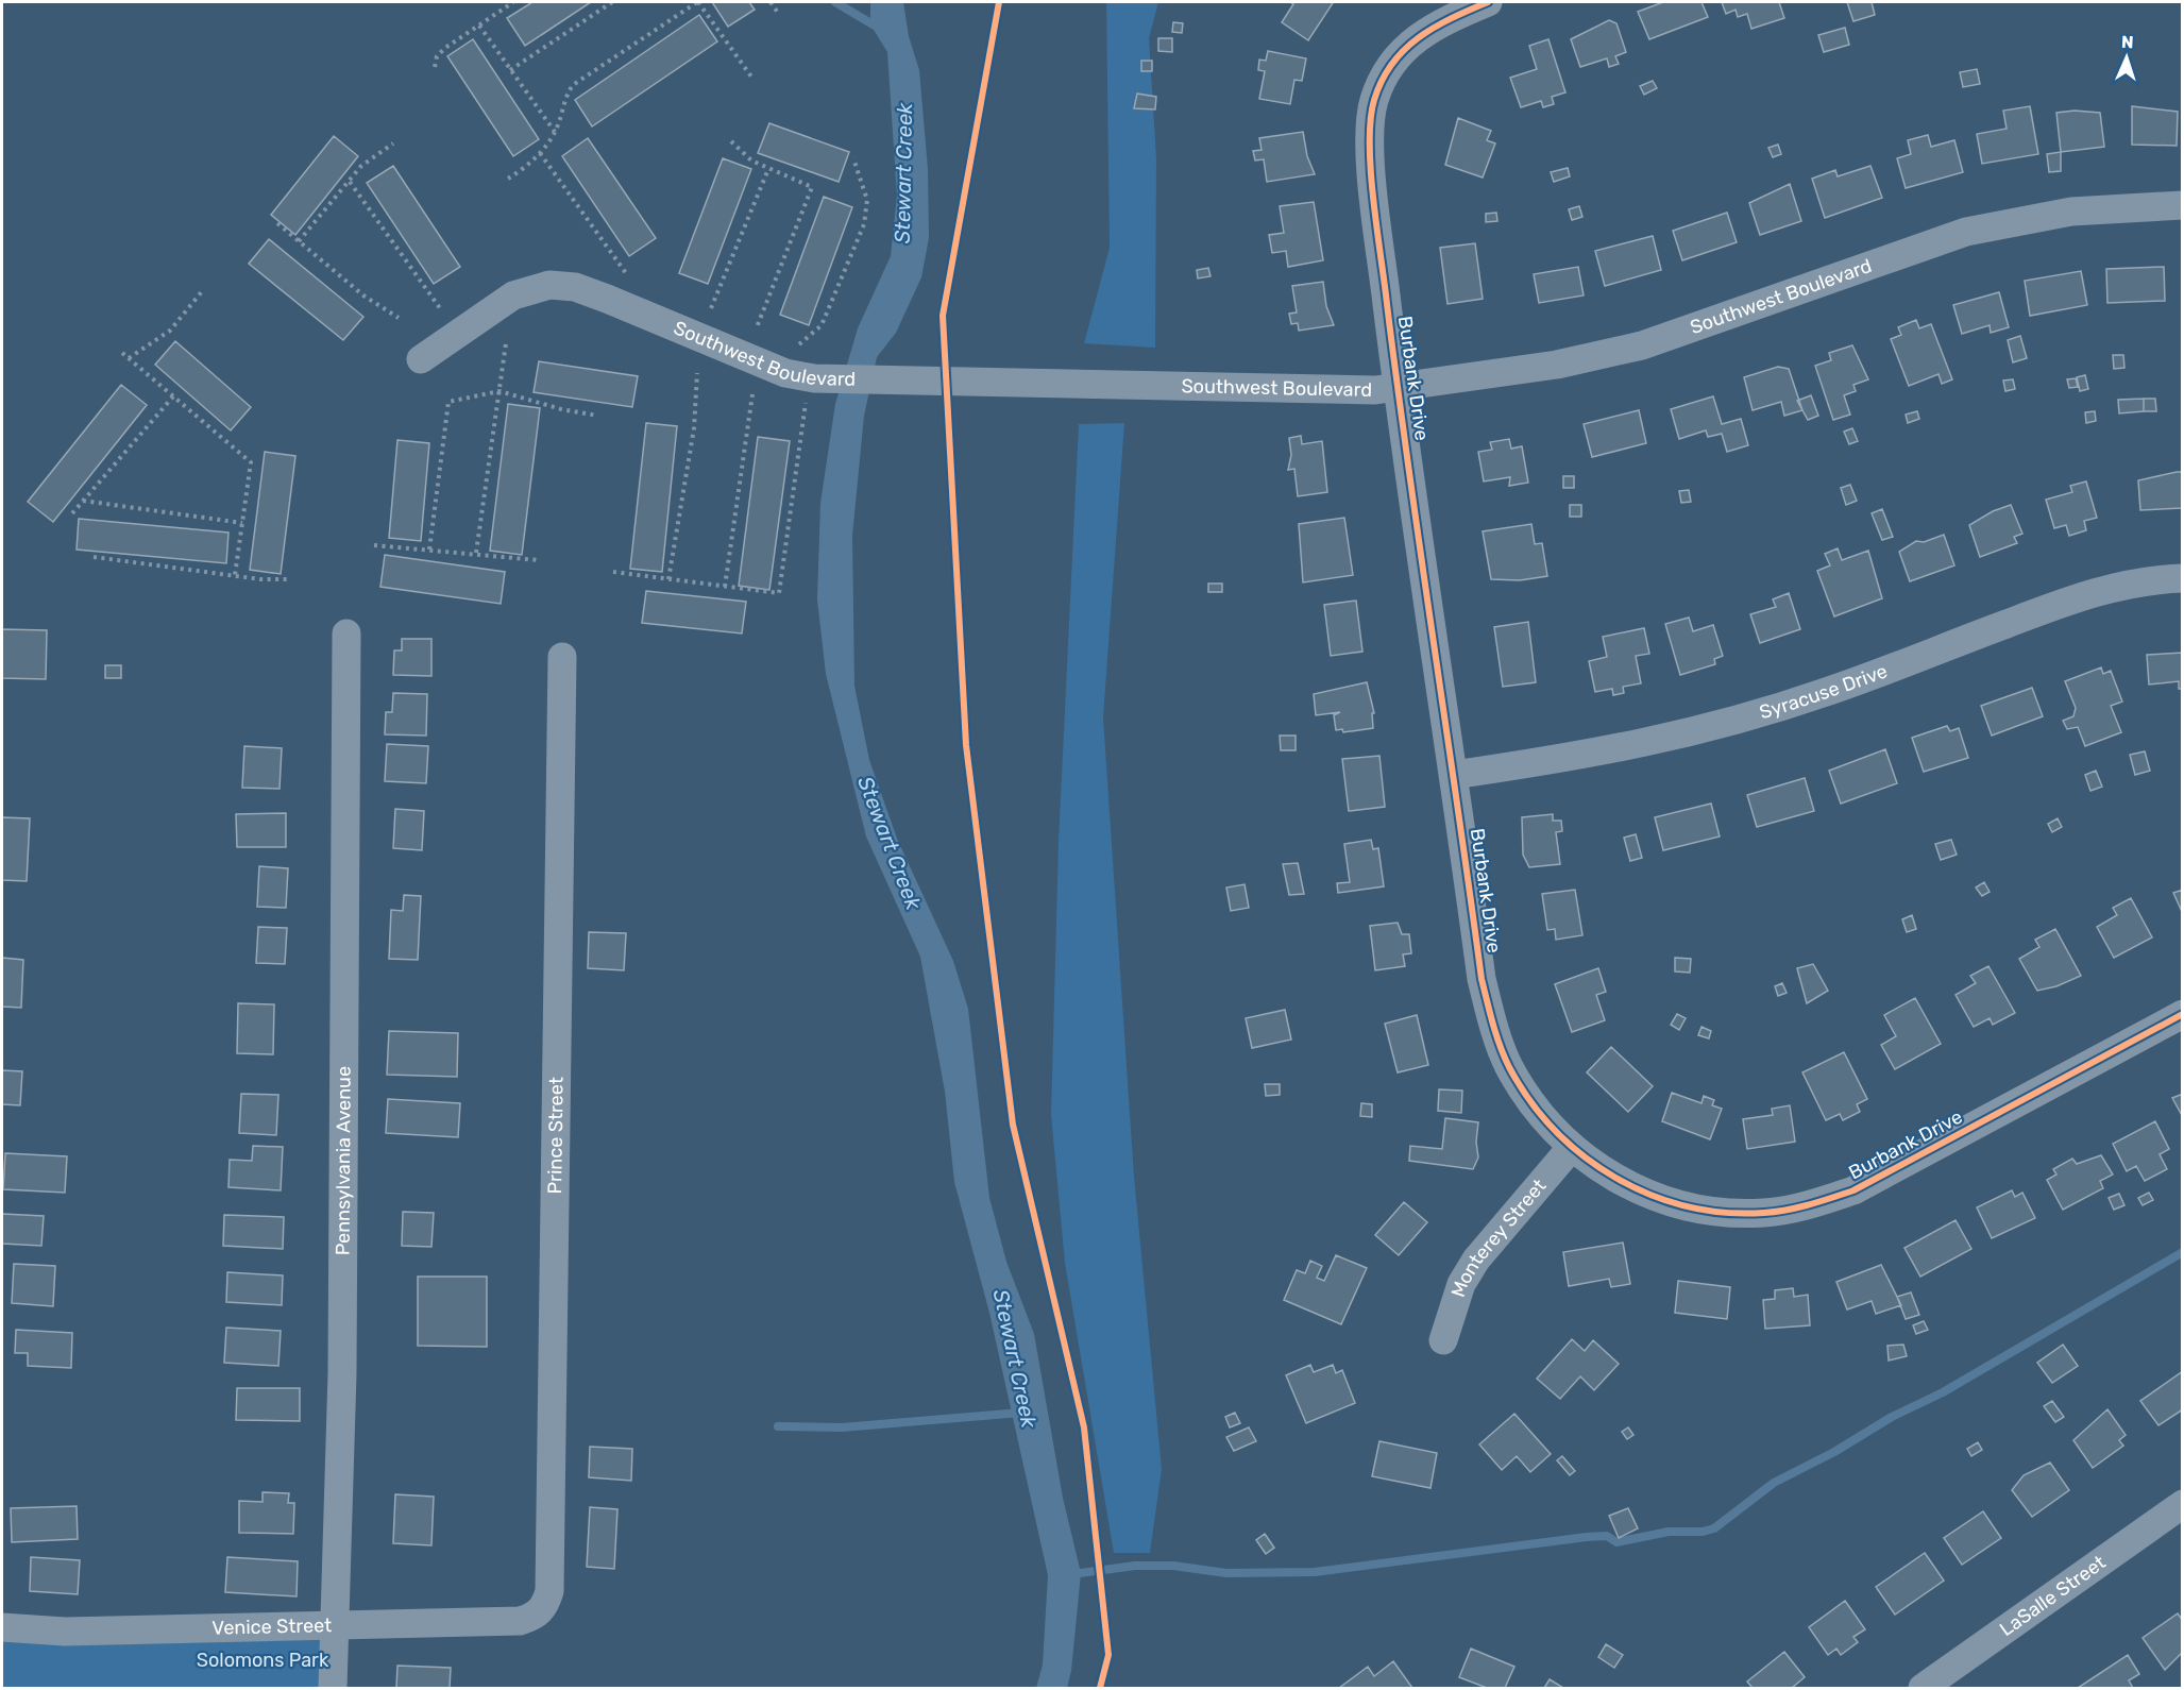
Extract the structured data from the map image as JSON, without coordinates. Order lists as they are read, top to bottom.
{
  "streets": {
    "street": [
      "Southwest Boulevard",
      "Burbank Drive",
      "Syracuse Drive",
      "Prince Street",
      "Pennsylvania Avenue",
      "Monterey Street",
      "LaSalle Street",
      "Venice Street"
    ]
  },
  "crossings": [
    ["Southwest Boulevard", "Burbank Drive"],
    ["Burbank Drive", "Syracuse Drive"],
    ["Burbank Drive", "Monterey Street"],
    ["Prince Street", "Venice Street"],
    ["Pennsylvania Avenue", "Venice Street"]
  ],
  "water": ["Stewart Creek"],
  "parks": ["Solomons Park"],
  "north": "top"
}
